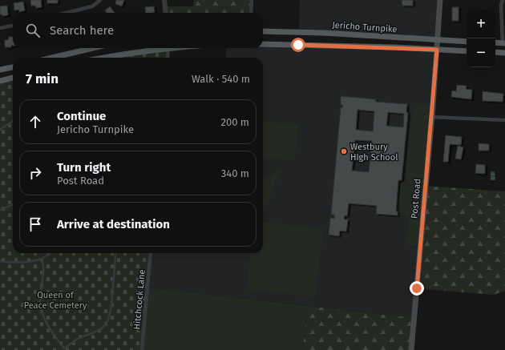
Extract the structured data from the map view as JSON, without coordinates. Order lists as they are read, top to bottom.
{
  "streets": {
    "main road": ["Jericho Turnpike", "Post Road"],
    "street": ["Hitchcock Lane"]
  },
  "crossings": [
    ["Jericho Turnpike", "Post Road"]
  ],
  "parks": ["Queen of Peace Cemetery"],
  "places": ["Westbury High School"],
  "page": {
    "map_buttons": ["+", "−"],
    "search": "Search here",
    "heading": ["7 min", "Walk · 540 m"],
    "list": [
      ["Continue", "Jericho Turnpike", "200 m"],
      ["Turn right", "Post Road", "340 m"],
      "Arrive at destination"
    ]
  }
}
